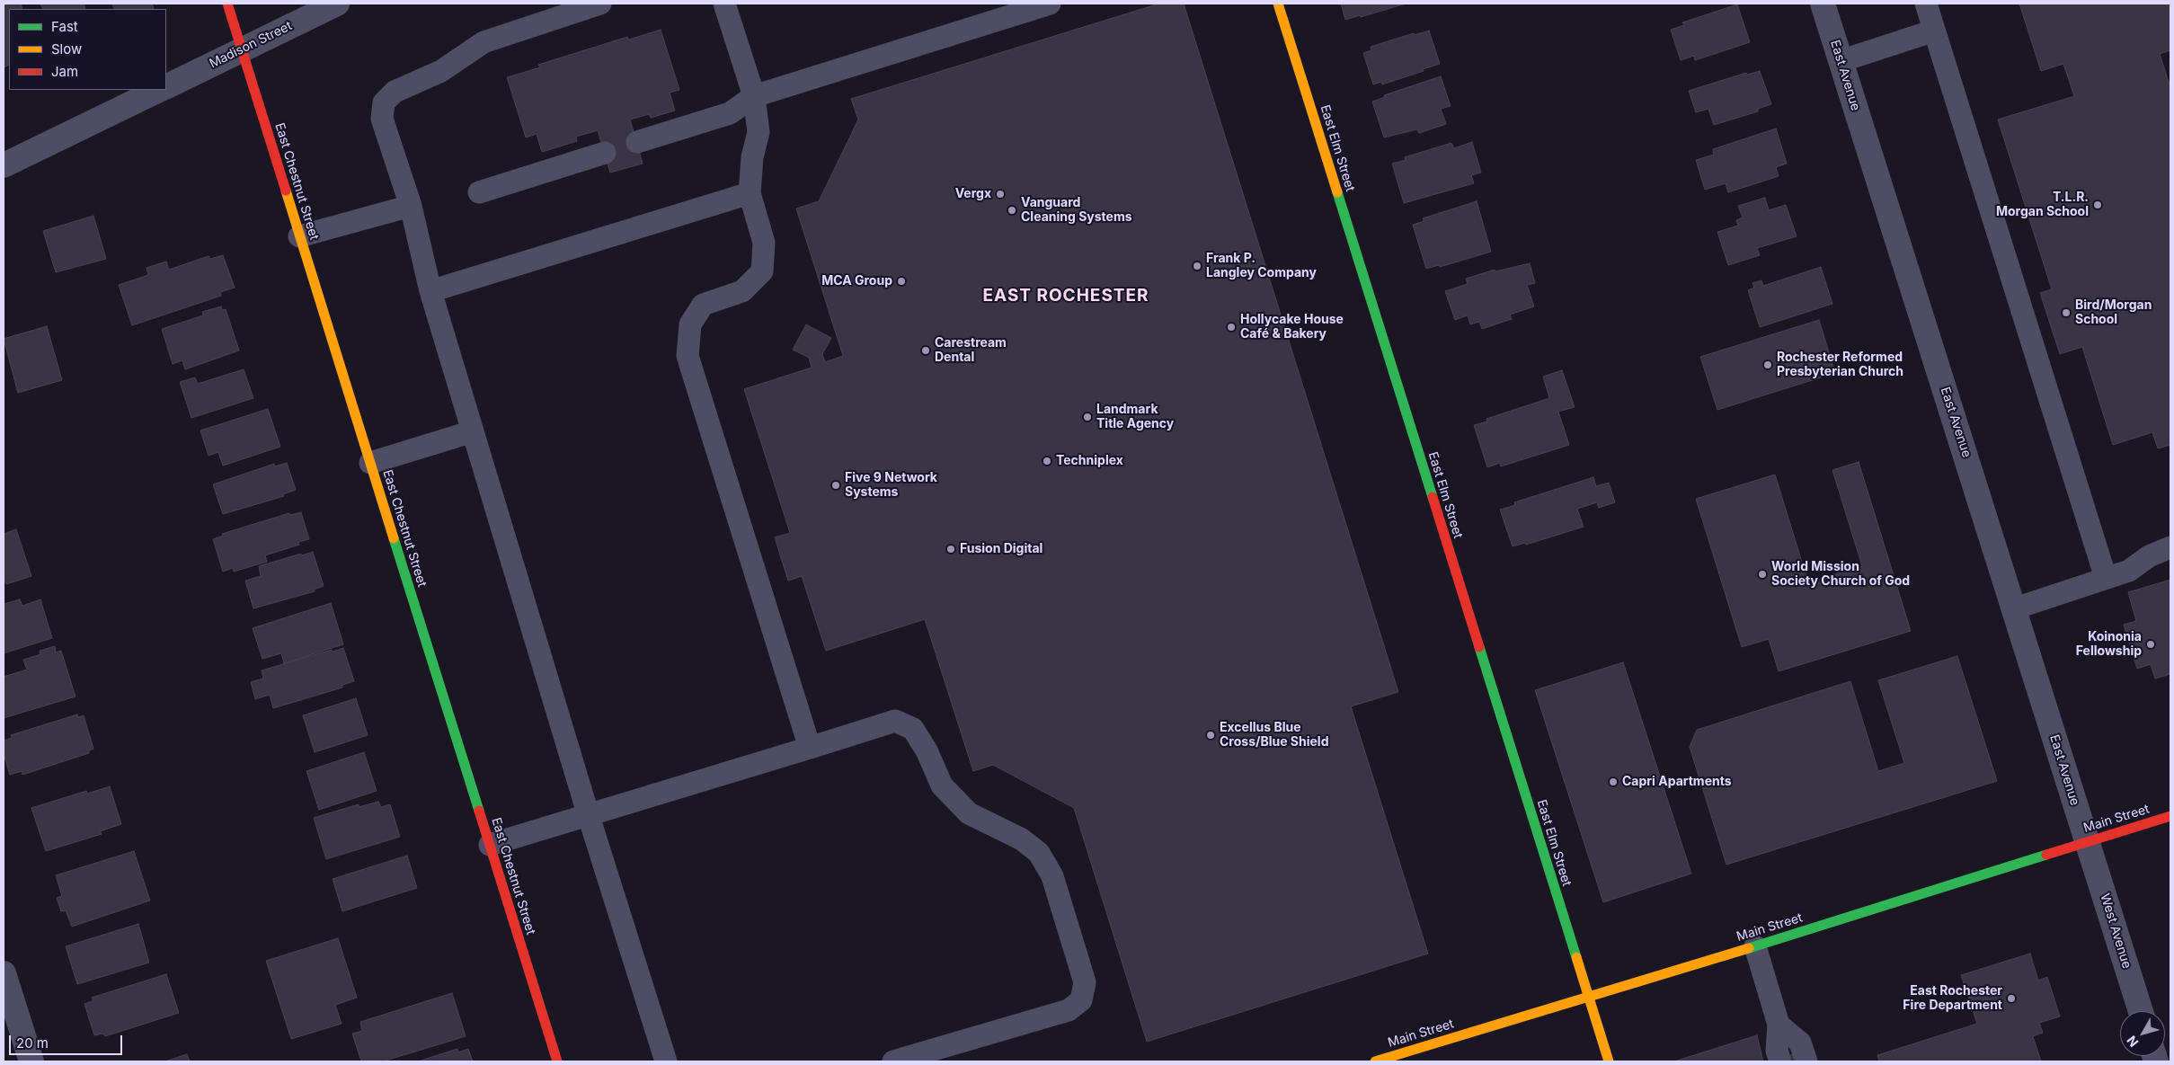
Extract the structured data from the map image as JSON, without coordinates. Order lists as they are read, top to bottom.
{
  "streets": {
    "street": [
      "Madison Street",
      "East Avenue",
      "East Elm Street",
      "East Chestnut Street",
      "Main Street",
      "West Avenue"
    ]
  },
  "crossings": [
    ["Madison Street", "East Chestnut Street"],
    ["East Avenue", "Main Street"],
    ["East Avenue", "West Avenue"],
    ["East Elm Street", "Main Street"],
    ["Main Street", "West Avenue"]
  ],
  "districts": ["EAST ROCHESTER"],
  "places": [
    "Vergx",
    "T.L.R. Morgan School",
    "Vanguard Cleaning Systems",
    "Frank P. Langley Company",
    "MCA Group",
    "Bird/Morgan School",
    "Hollycake House Café & Bakery",
    "Carestream Dental",
    "Rochester Reformed Presbyterian Church",
    "Landmark Title Agency",
    "Techniplex",
    "Five 9 Network Systems",
    "Fusion Digital",
    "World Mission Society Church of God",
    "Koinonia Fellowship",
    "Excellus Blue Cross/Blue Shield",
    "Capri Apartments",
    "East Rochester Fire Department"
  ],
  "legend": ["Fast", "Slow", "Jam"],
  "scale_bar": "20 m",
  "north": "bottom left"
}
